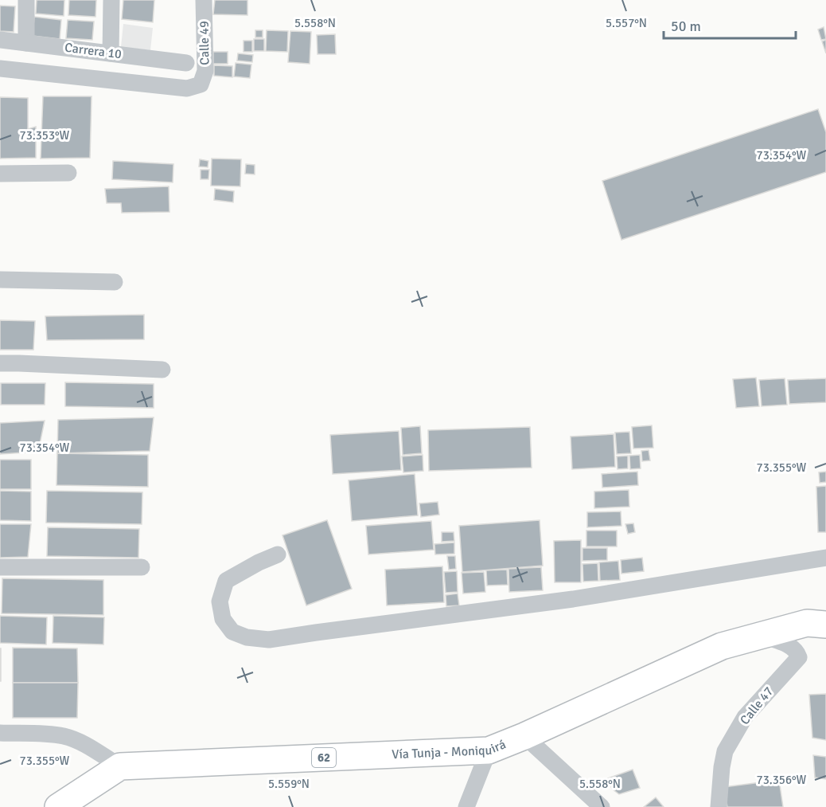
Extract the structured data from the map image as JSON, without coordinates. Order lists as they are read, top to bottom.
{
  "streets": {
    "main road": ["Vía Tunja - Moniquirá", "62"],
    "street": ["Calle 49", "Carrera 10", "Calle 47"]
  },
  "crossings": [
    ["Calle 47", "Vía Tunja - Moniquirá"]
  ],
  "scale_bar": "50 m",
  "coordinates": [
    "5.558°N",
    "5.557°N",
    "73.353°W",
    "73.354°W",
    "73.355°W",
    "73.356°W",
    "5.559°N"
  ]
}
